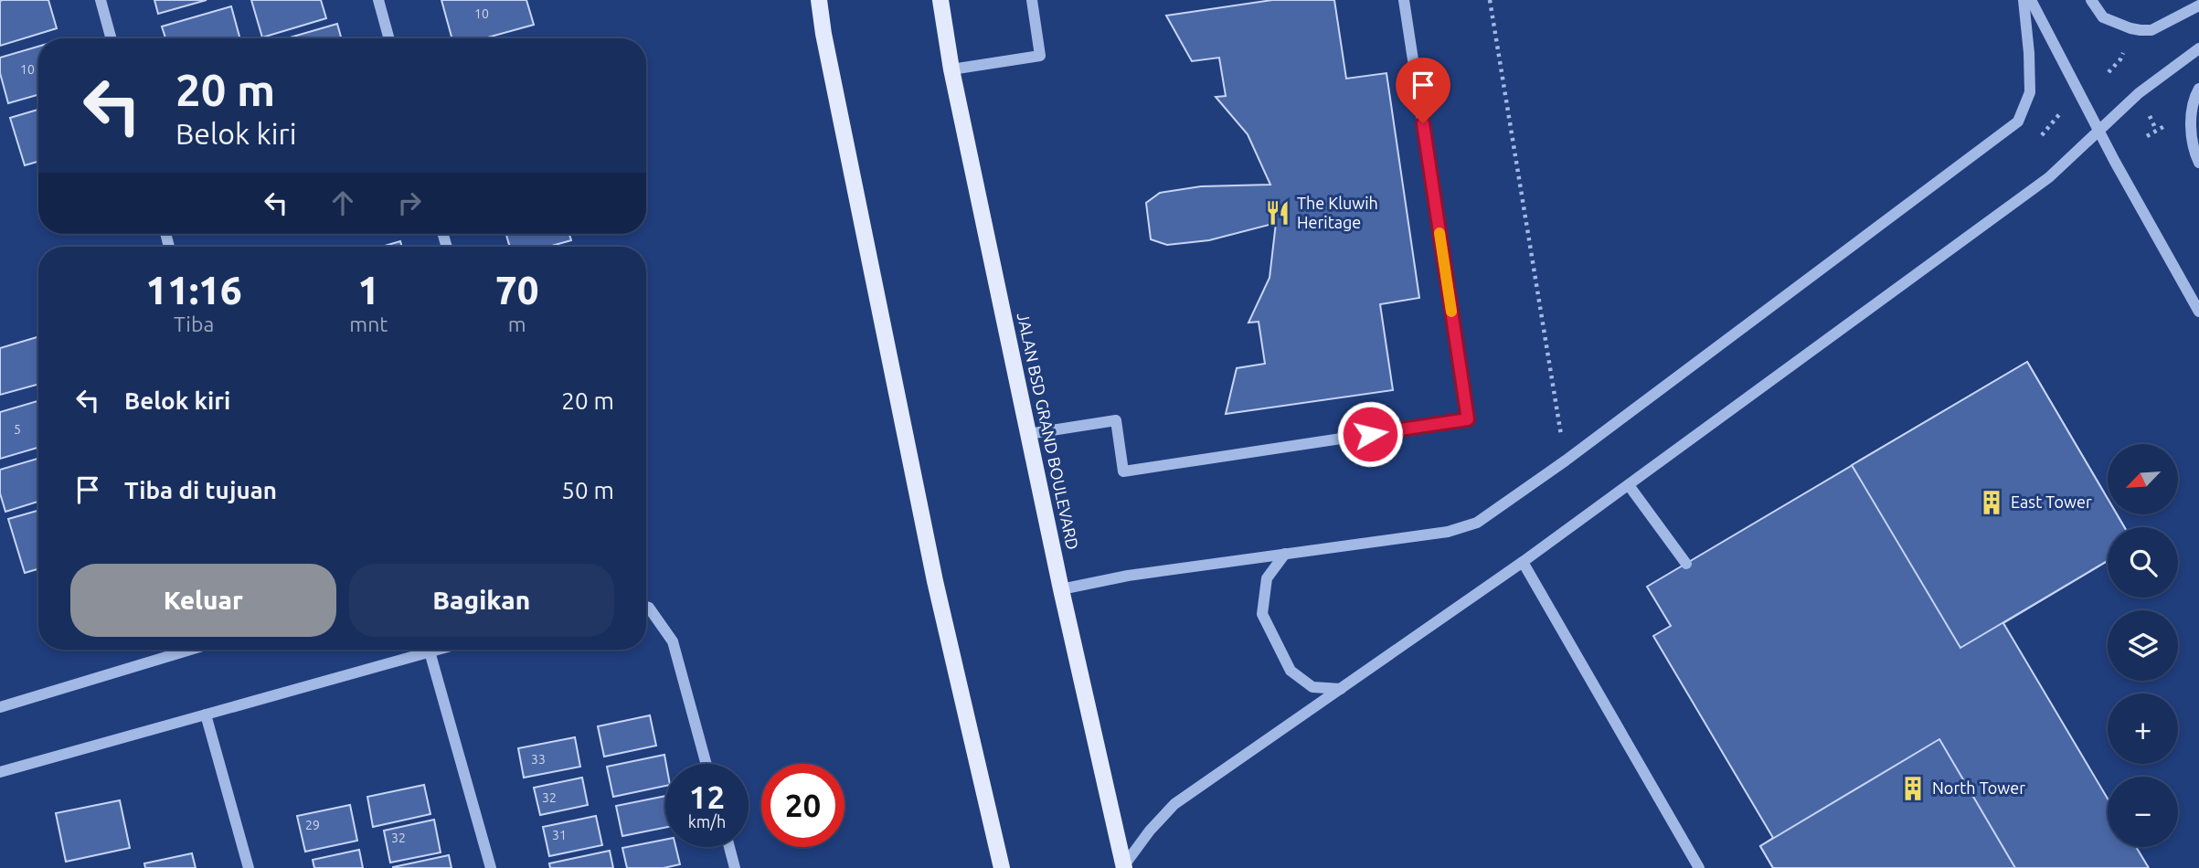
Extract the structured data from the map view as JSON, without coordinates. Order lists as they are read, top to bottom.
{
  "streets": {
    "main road": ["JALAN BSD GRAND BOULEVARD"]
  },
  "places": {
    "restaurant": ["The Kluwih Heritage"],
    "building": ["East Tower", "North Tower"]
  },
  "house_numbers": [
    "10",
    "10",
    "5",
    "33",
    "32",
    "29",
    "31",
    "32"
  ],
  "north": "bottom left",
  "page": {
    "turn": ["20 m", "Belok kiri"],
    "eta": [
      "11:16",
      "Tiba",
      "1",
      "mnt",
      "70",
      "m"
    ],
    "list": [
      {
        "name": "Belok kiri",
        "value": "20 m"
      },
      {
        "name": "Tiba di tujuan",
        "value": "50 m"
      }
    ],
    "map_buttons": ["+", "−"],
    "buttons": ["Keluar", "Bagikan"],
    "speed": "12 km/h",
    "limit": "20"
  }
}
